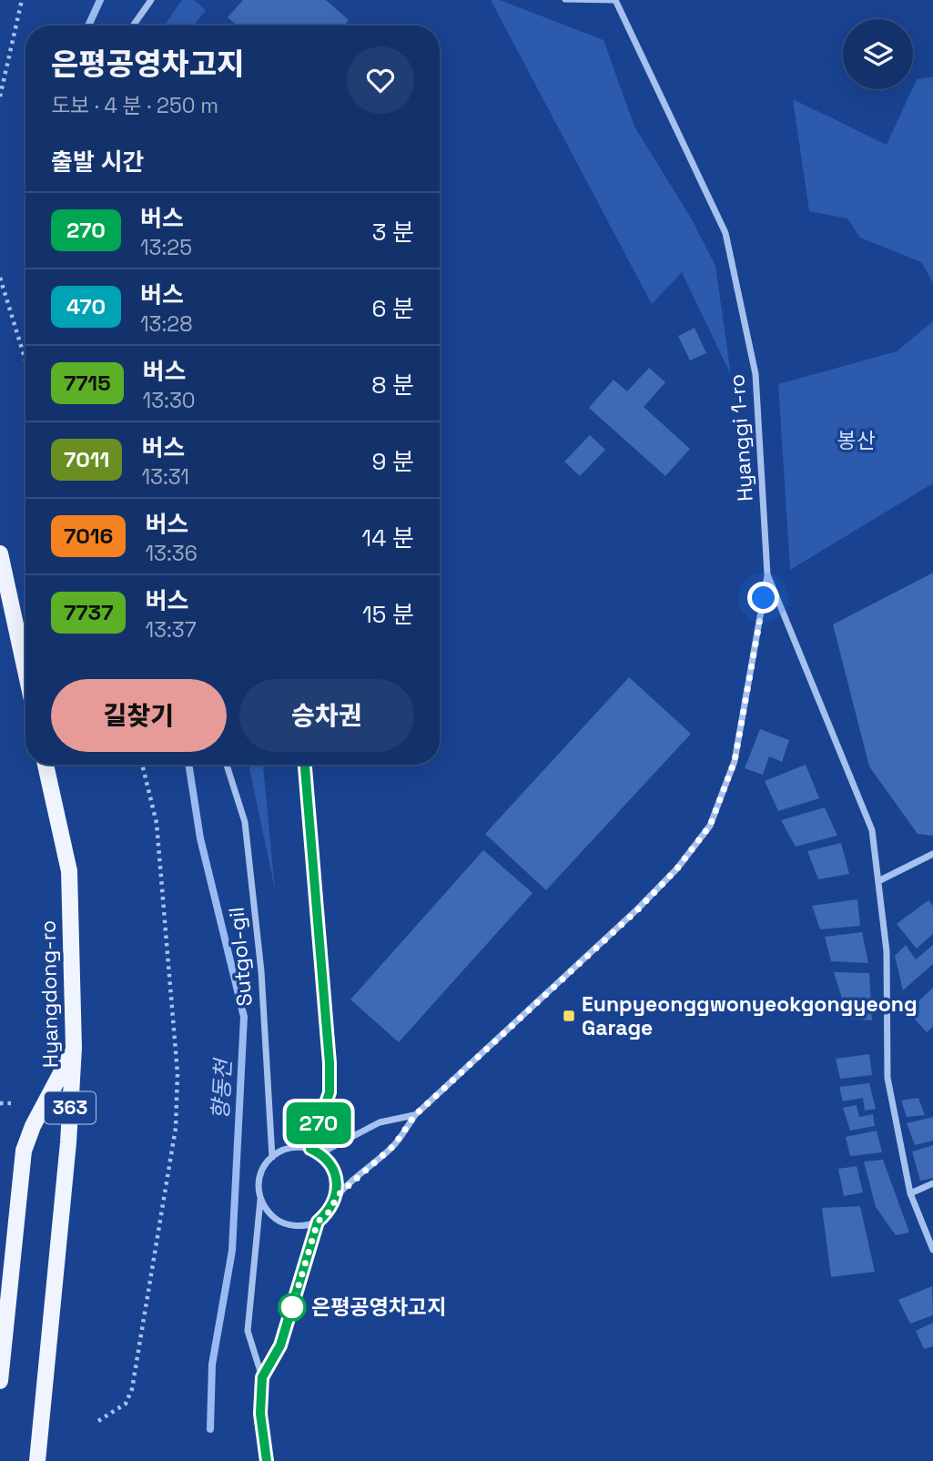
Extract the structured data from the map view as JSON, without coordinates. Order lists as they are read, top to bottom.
{
  "streets": {
    "main road": ["Hyangdong-ro", "363"],
    "street": ["Hyanggi 1-ro", "Sutgol-gil"]
  },
  "water": ["향동천"],
  "parks": ["봉산"],
  "places": {
    "transit": ["Eunpyeonggwonyeokgongyeong Garage"],
    "other": ["은평공영차고지"]
  },
  "lines": ["bus line 270"],
  "page": {
    "on_map": "270",
    "heading": [
      ["은평공영차고지", "도보 · 4 분 · 250 m"],
      "출발 시간"
    ],
    "list": [
      {
        "mark": "270",
        "name": "버스",
        "note": "13:25",
        "value": "3 분"
      },
      {
        "mark": "470",
        "name": "버스",
        "note": "13:28",
        "value": "6 분"
      },
      {
        "mark": "7715",
        "name": "버스",
        "note": "13:30",
        "value": "8 분"
      },
      {
        "mark": "7011",
        "name": "버스",
        "note": "13:31",
        "value": "9 분"
      },
      {
        "mark": "7016",
        "name": "버스",
        "note": "13:36",
        "value": "14 분"
      },
      {
        "mark": "7737",
        "name": "버스",
        "note": "13:37",
        "value": "15 분"
      }
    ],
    "buttons": ["길찾기", "승차권"]
  }
}
